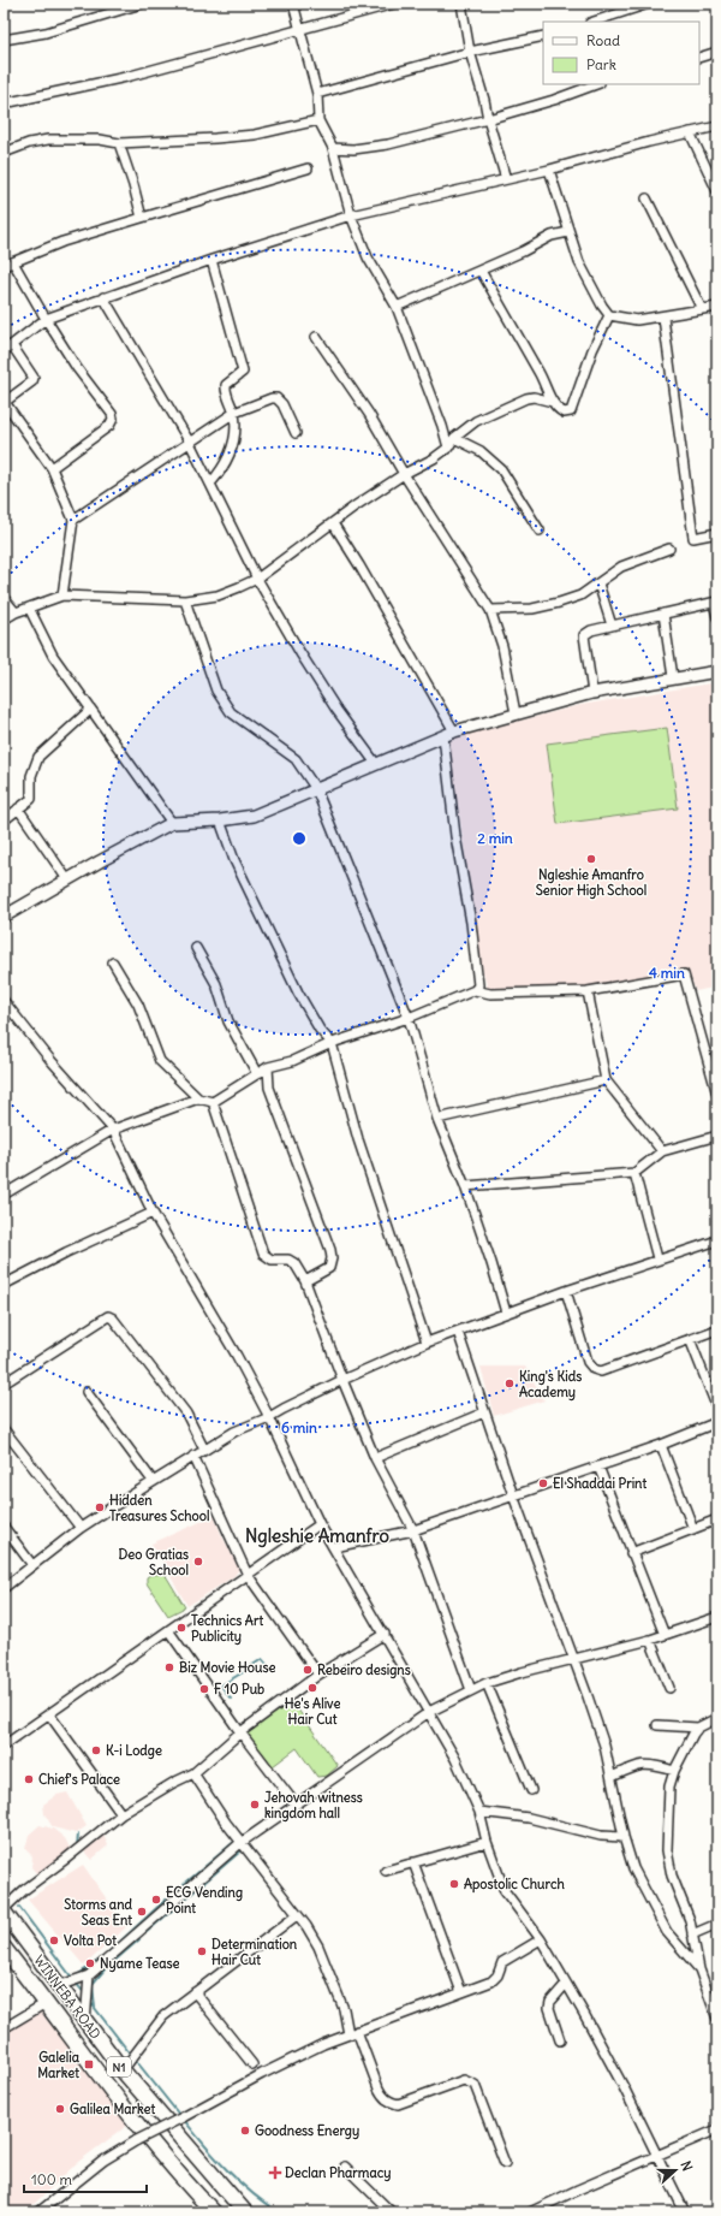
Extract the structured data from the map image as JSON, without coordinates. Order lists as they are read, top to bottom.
{
  "streets": {
    "highway": ["WINNEBA ROAD", "N1"]
  },
  "districts": ["Ngleshie Amanfro"],
  "places": {
    "other": [
      "Ngleshie Amanfro Senior High School",
      "King's Kids Academy",
      "El Shaddai Print",
      "Hidden Treasures School",
      "Deo Gratias School",
      "Technics Art Publicity",
      "Biz Movie House",
      "Rebeiro designs",
      "He's Alive Hair Cut",
      "F 10 Pub",
      "K-i Lodge",
      "Chief's Palace",
      "Jehovah witness kingdom hall",
      "Apostolic Church",
      "ECG Vending Point",
      "Storms and Seas Ent",
      "Volta Pot",
      "Determination Hair Cut",
      "Nyame Tease",
      "Galilea Market",
      "Goodness Energy"
    ],
    "transit": ["Galelia Market"],
    "health": ["Declan Pharmacy"]
  },
  "legend": ["Road", "Park"],
  "scale_bar": "100 m",
  "north": "right",
  "rings": ["2 min", "4 min", "6 min"]
}
